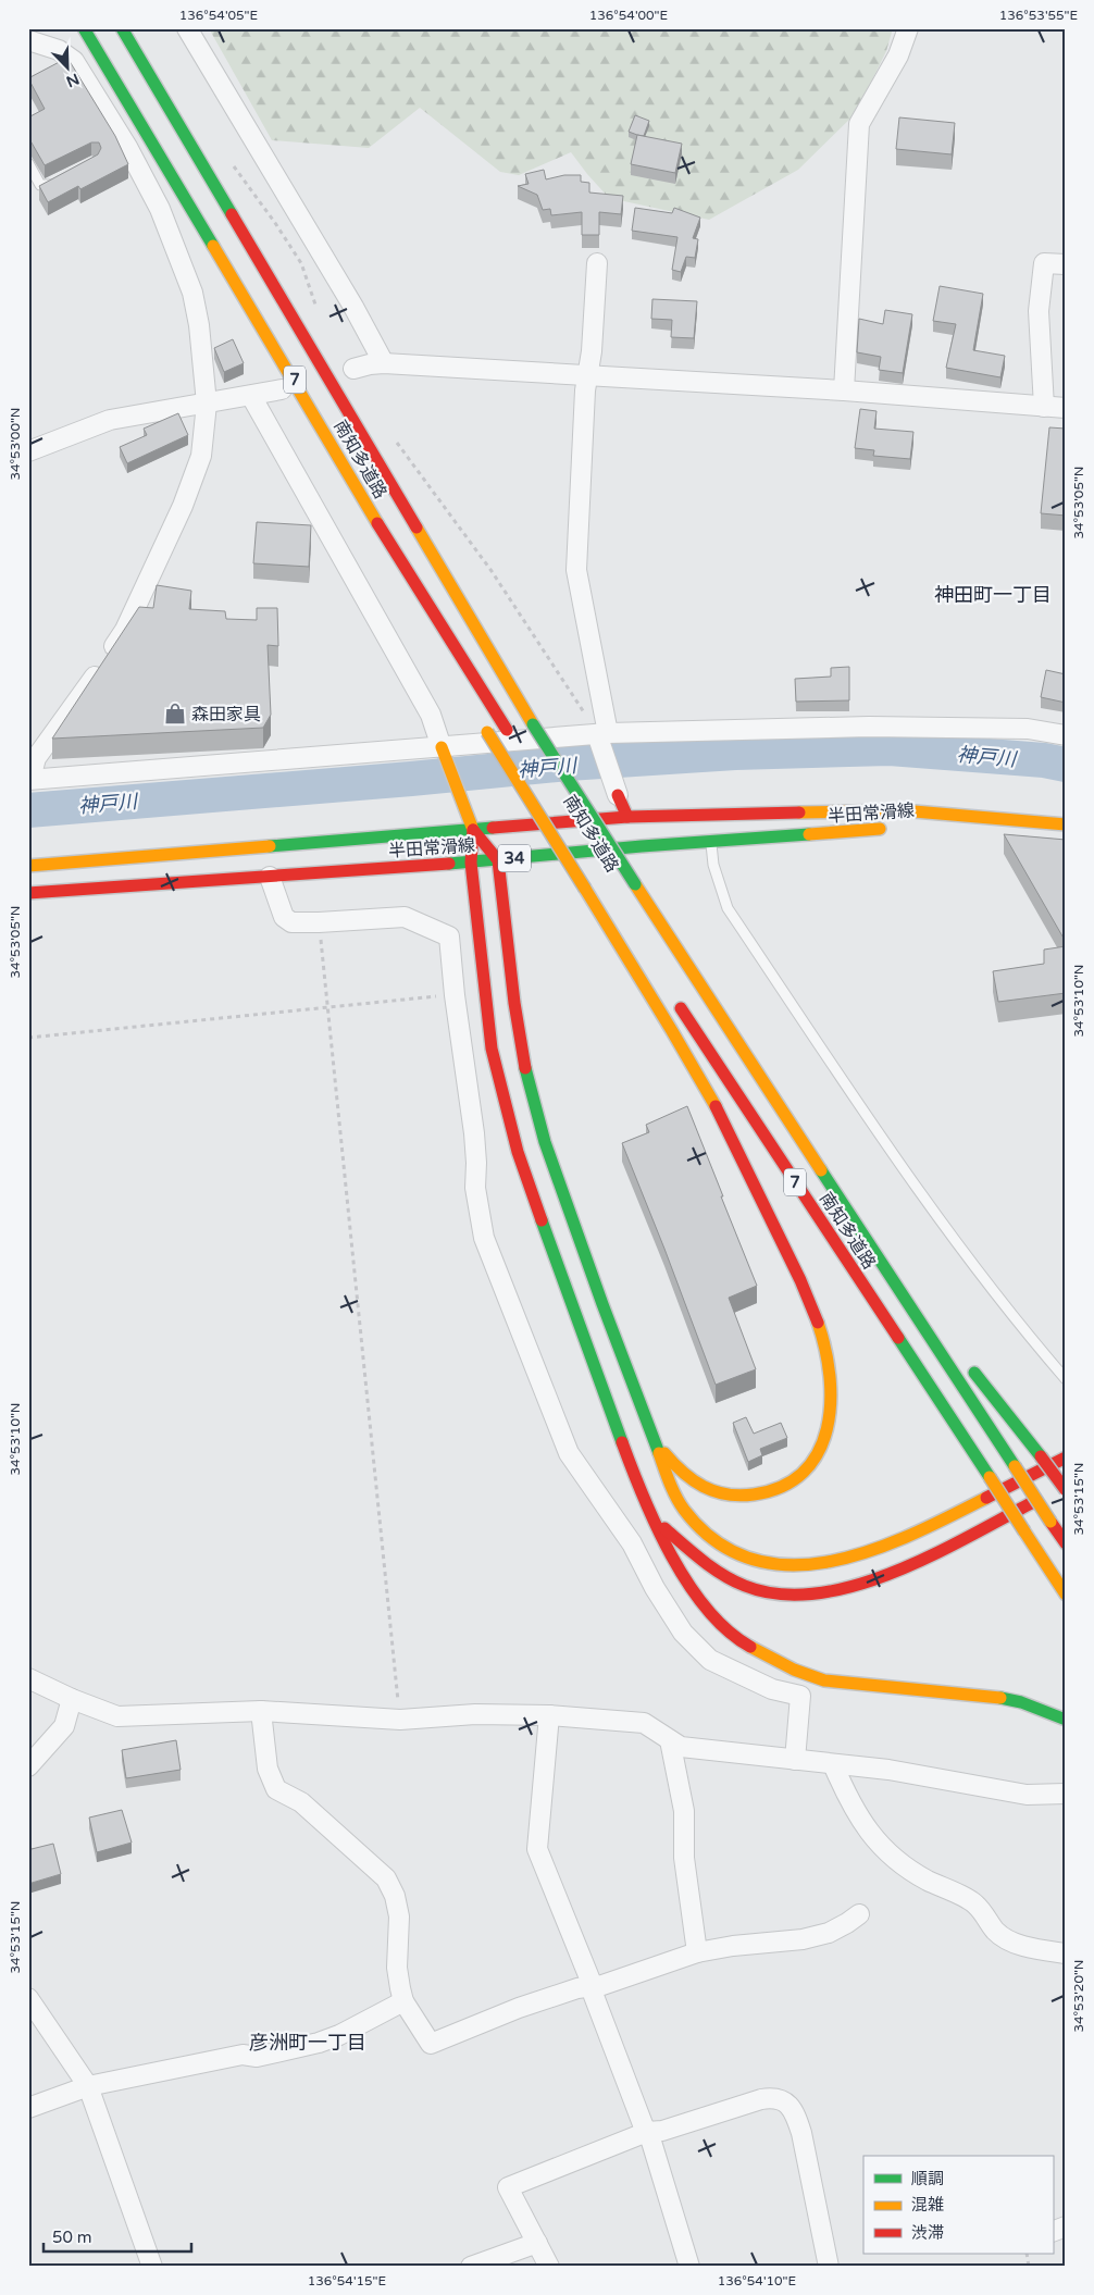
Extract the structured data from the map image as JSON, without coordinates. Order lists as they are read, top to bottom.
{
  "streets": {
    "main road": [
      "7",
      "南知多道路",
      "半田常滑線",
      "34"
    ]
  },
  "districts": ["神田町一丁目", "彦洲町一丁目"],
  "water": ["神戸川"],
  "places": {
    "shop": ["森田家具"]
  },
  "legend": ["順調", "混雑", "渋滞"],
  "scale_bar": "50 m",
  "north": "bottom right",
  "coordinates": [
    "136°54'05\"E",
    "136°54'00\"E",
    "136°53'55\"E",
    "34°53'00\"N",
    "34°53'05\"N",
    "34°53'10\"N",
    "34°53'15\"N",
    "34°53'20\"N",
    "136°54'15\"E",
    "136°54'10\"E"
  ]
}
